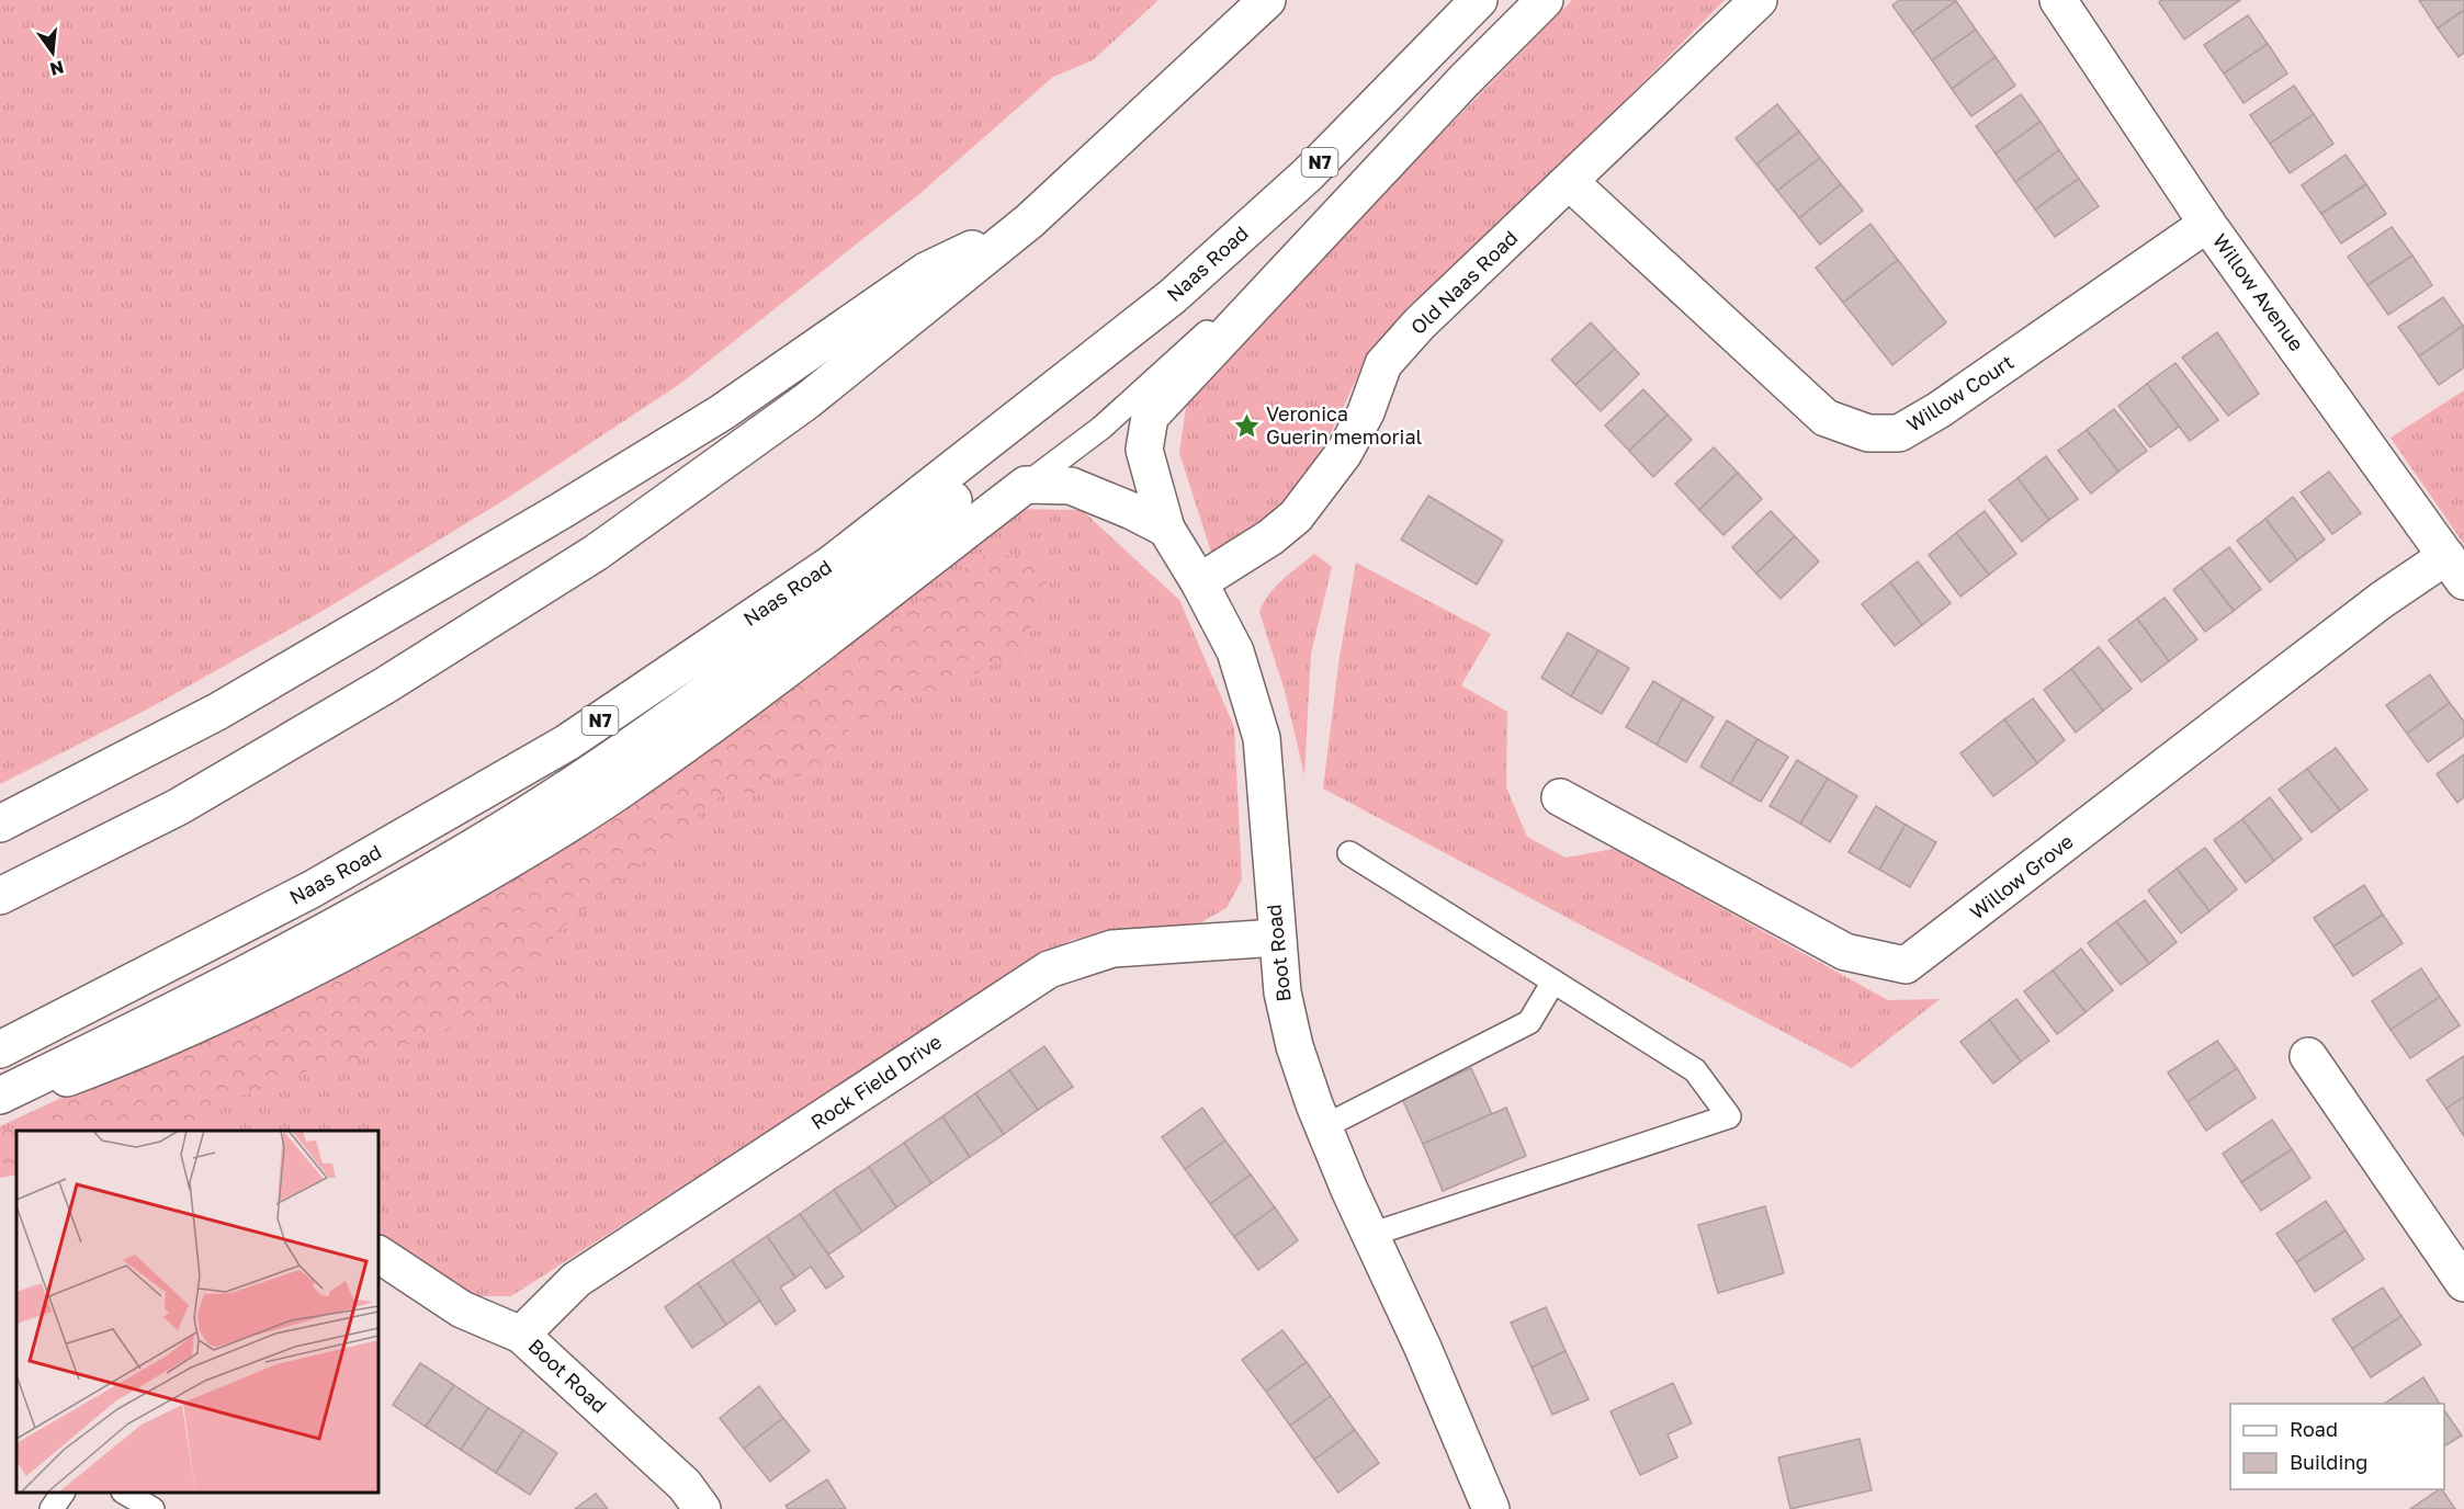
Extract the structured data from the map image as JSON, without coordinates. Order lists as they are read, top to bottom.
{
  "streets": {
    "main road": [
      "N7",
      "Naas Road",
      "Old Naas Road",
      "Willow Avenue",
      "Willow Court",
      "Willow Grove",
      "Boot Road",
      "Rock Field Drive"
    ]
  },
  "crossings": [
    ["Old Naas Road", "Willow Court"],
    ["Old Naas Road", "Boot Road"],
    ["Willow Avenue", "Willow Court"],
    ["Willow Avenue", "Willow Grove"],
    ["Boot Road", "Rock Field Drive"]
  ],
  "places": {
    "place": ["Veronica Guerin memorial"]
  },
  "legend": ["Road", "Building"],
  "north": "bottom"
}
